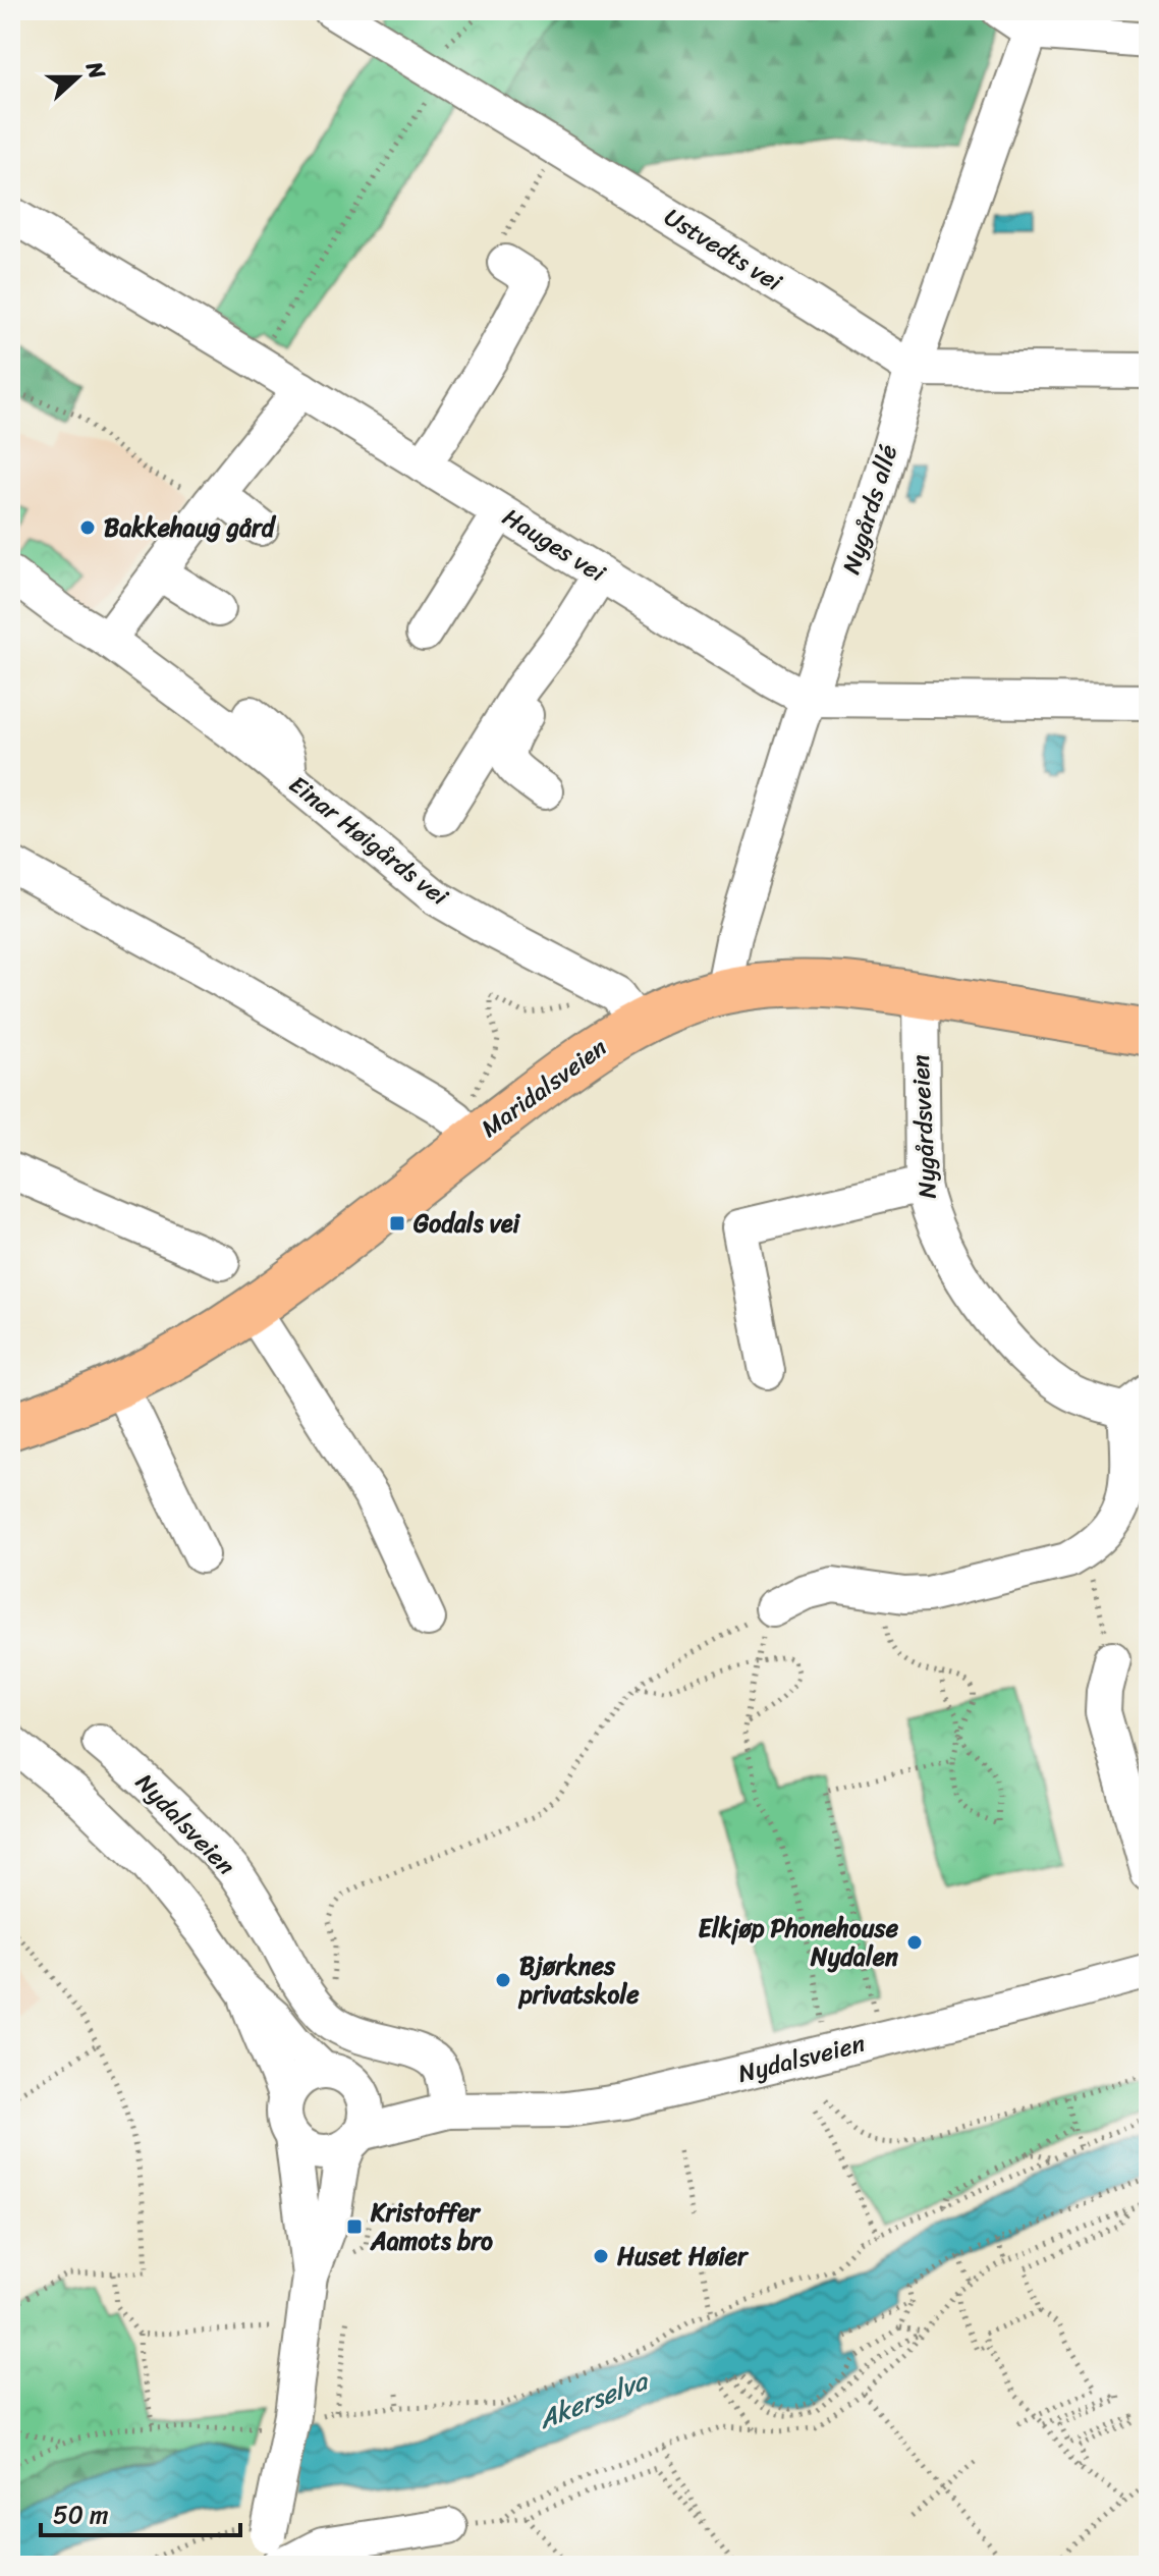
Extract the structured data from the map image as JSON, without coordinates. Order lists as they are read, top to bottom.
{
  "streets": {
    "main road": ["Maridalsveien"],
    "street": [
      "Ustvedts vei",
      "Nygårds allé",
      "Hauges vei",
      "Einar Høigårds vei",
      "Nygårdsveien",
      "Nydalsveien"
    ]
  },
  "crossings": [
    ["Ustvedts vei", "Nygårds allé"],
    ["Nygårds allé", "Hauges vei"],
    ["Nygårds allé", "Maridalsveien"],
    ["Einar Høigårds vei", "Maridalsveien"],
    ["Maridalsveien", "Nygårdsveien"]
  ],
  "water": ["Akerselva"],
  "places": {
    "other": [
      "Bakkehaug gård",
      "Elkjøp Phonehouse Nydalen",
      "Bjørknes privatskole",
      "Huset Høier"
    ],
    "transit": ["Godals vei", "Kristoffer Aamots bro"]
  },
  "scale_bar": "50 m",
  "north": "right"
}
